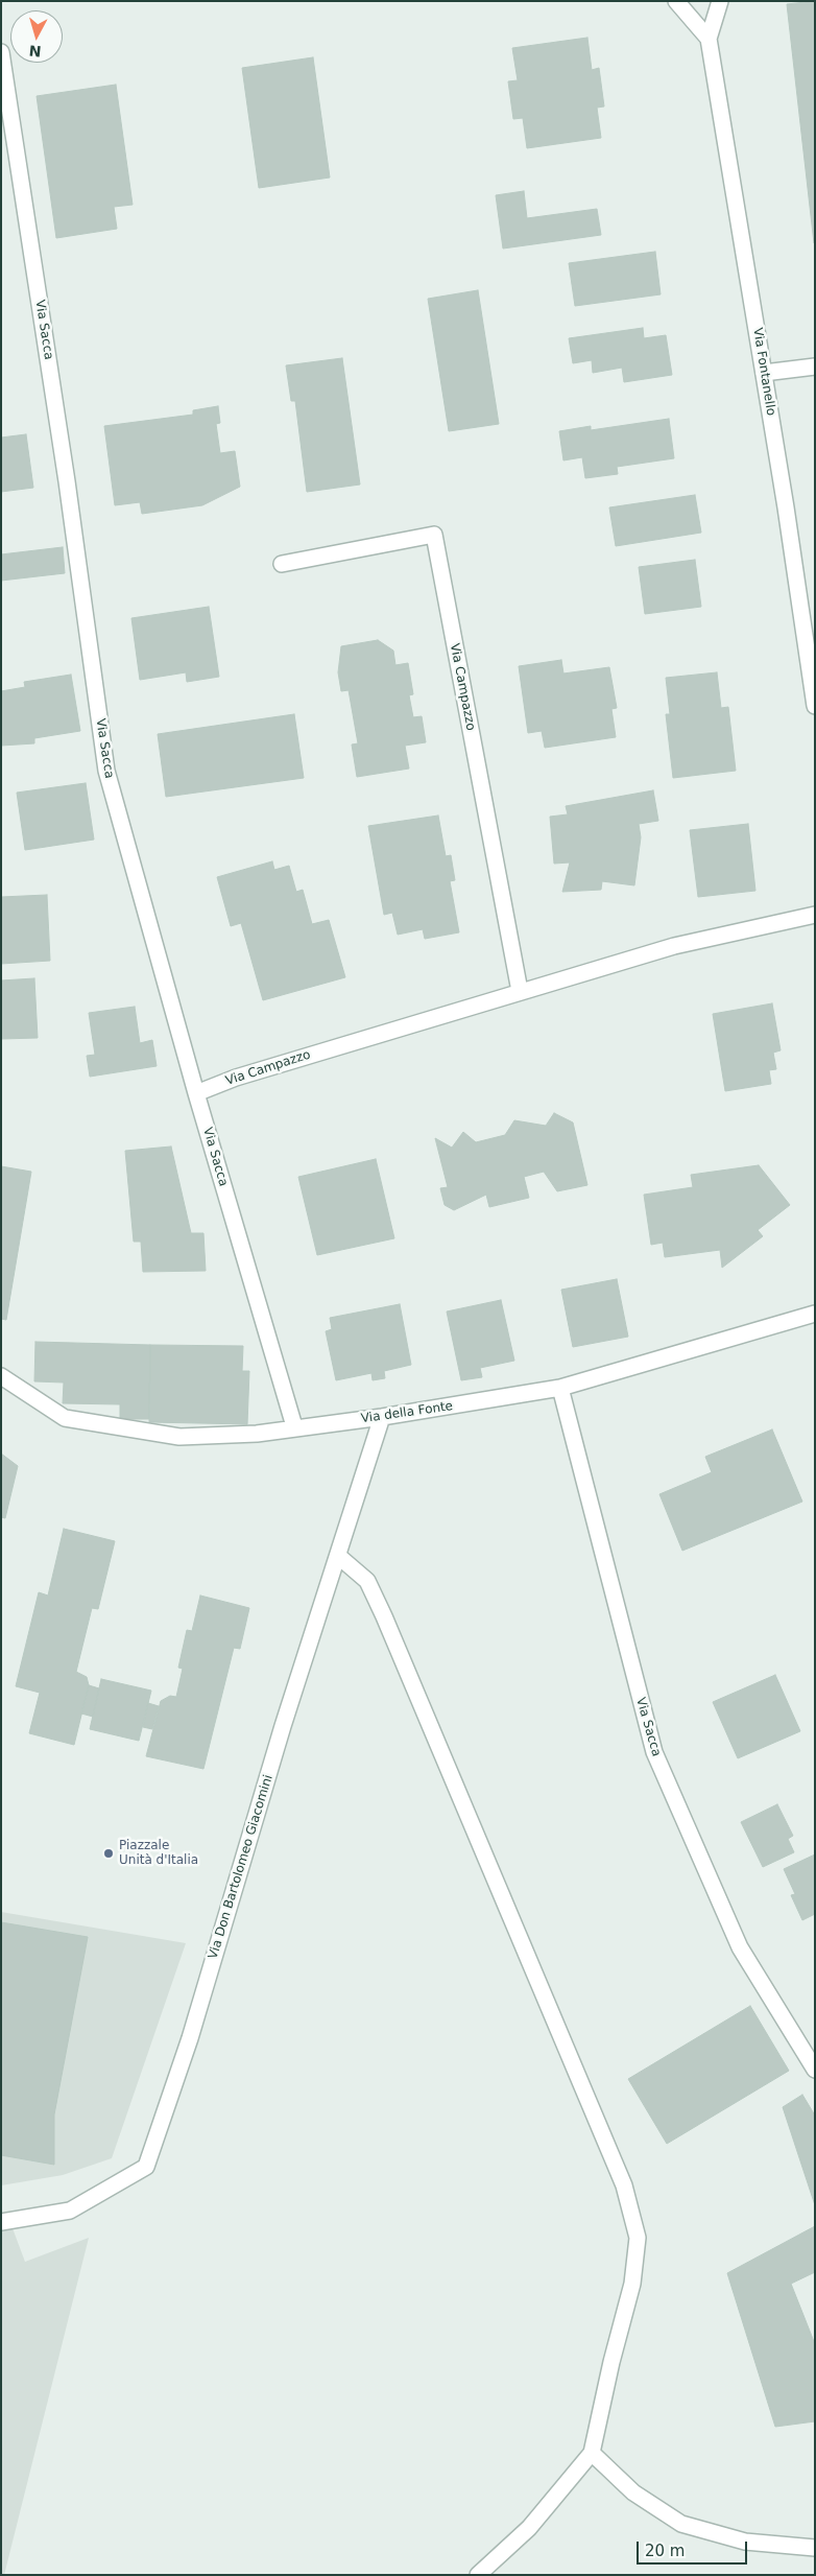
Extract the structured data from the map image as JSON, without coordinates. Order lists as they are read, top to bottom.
{
  "streets": {
    "street": [
      "Via Sacca",
      "Via Fontanello",
      "Via Campazzo",
      "Via della Fonte",
      "Via Don Bartolomeo Giacomini"
    ]
  },
  "crossings": [
    ["Via Sacca", "Via Campazzo"],
    ["Via Sacca", "Via della Fonte"],
    ["Via della Fonte", "Via Don Bartolomeo Giacomini"]
  ],
  "places": ["Piazzale Unità d'Italia"],
  "scale_bar": "20 m",
  "north": "bottom"
}
